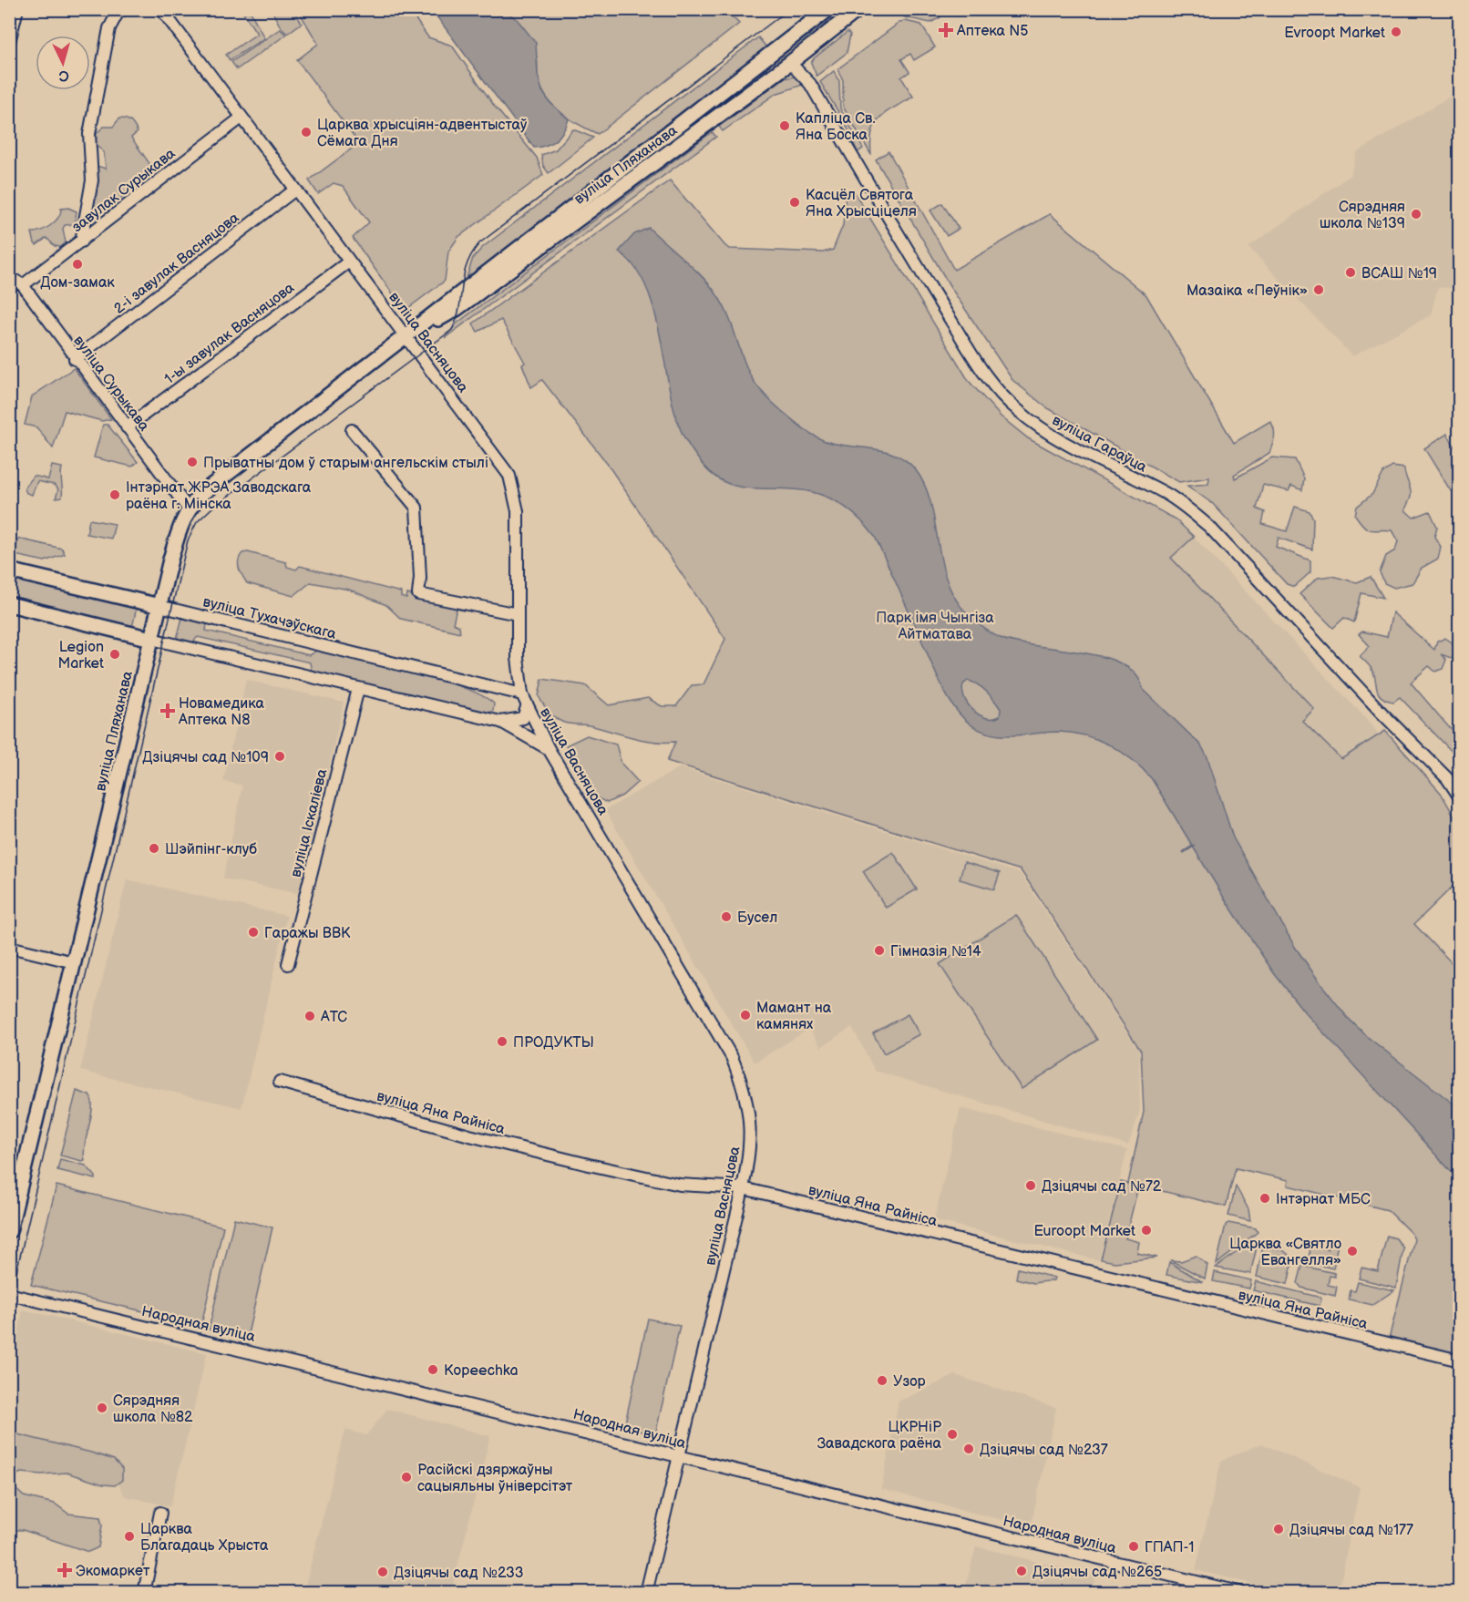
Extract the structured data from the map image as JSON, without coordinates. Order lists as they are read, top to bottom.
{
  "streets": {
    "main road": ["вуліца Пляханава", "вуліца Тухачэўскага"],
    "street": [
      "завулак Сурыкава",
      "2-і завулак Васняцова",
      "1-ы завулак Васняцова",
      "вуліца Васняцова",
      "вуліца Сурыкава",
      "вуліца Гараўца",
      "вуліца Іскаліева",
      "вуліца Яна Райніса",
      "Народная вуліца"
    ]
  },
  "crossings": [
    ["вуліца Пляханава", "вуліца Васняцова"],
    ["вуліца Пляханава", "вуліца Сурыкава"],
    ["вуліца Пляханава", "вуліца Гараўца"],
    ["вуліца Пляханава", "вуліца Тухачэўскага"],
    ["завулак Сурыкава", "вуліца Васняцова"],
    ["завулак Сурыкава", "вуліца Сурыкава"],
    ["2-і завулак Васняцова", "вуліца Васняцова"],
    ["2-і завулак Васняцова", "вуліца Сурыкава"],
    ["1-ы завулак Васняцова", "вуліца Васняцова"],
    ["1-ы завулак Васняцова", "вуліца Сурыкава"],
    ["вуліца Васняцова", "вуліца Тухачэўскага"],
    ["вуліца Васняцова", "вуліца Яна Райніса"],
    ["вуліца Васняцова", "Народная вуліца"]
  ],
  "parks": ["Парк імя Чынгіза Айтматава"],
  "places": {
    "health": ["Аптека N5", "Новамедика Аптека N8", "Экомаркет"],
    "other": [
      "Evroopt Market",
      "Капліца Св. Яна Боска",
      "Царква хрысціян-адвентыстаў Сёмага Дня",
      "Касцёл Святога Яна Хрысціцеля",
      "Сярэдняя школа №139",
      "Дом-замак",
      "ВСАШ №19",
      "Мазаіка «Пеўнік»",
      "Прыватны дом ў старым ангельскім стылі",
      "Інтэрнат ЖРЭА Заводскага раёна г. Мінска",
      "Legion Market",
      "Дзіцячы сад №109",
      "Шэйпінг-клуб",
      "Бусел",
      "Гаражы ВВК",
      "Гімназія №14",
      "Мамант на камянях",
      "АТС",
      "ПРОДУКТЫ",
      "Дзіцячы сад №72",
      "Інтэрнат МБС",
      "Euroopt Market",
      "Царква «Святло Евангелля»",
      "Kopeechka",
      "Узор",
      "Сярэдняя школа №82",
      "ЦКРНіР Завадскога раёна",
      "Дзіцячы сад №237",
      "Расійскі дзяржаўны сацыяльны ўніверсітэт",
      "Дзіцячы сад №177",
      "Царква Благадаць Хрыста",
      "ГПАП-1",
      "Дзіцячы сад №265",
      "Дзіцячы сад №233"
    ]
  },
  "north": "bottom"
}
